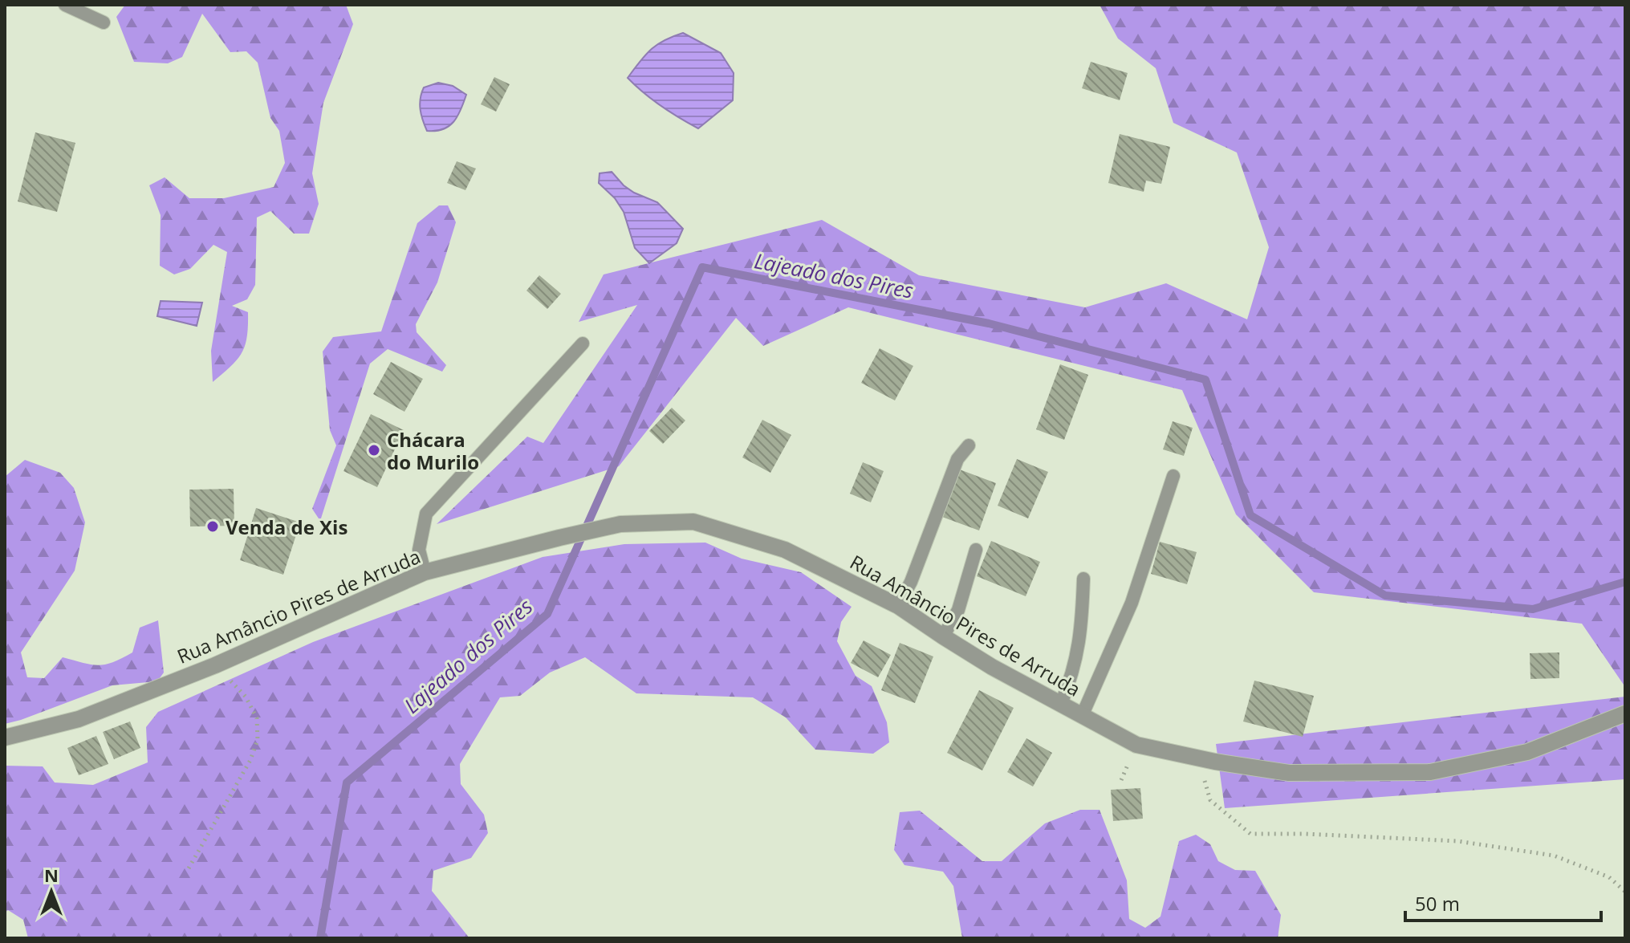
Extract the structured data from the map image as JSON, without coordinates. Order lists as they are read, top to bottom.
{
  "streets": {
    "street": ["Rua Amâncio Pires de Arruda"]
  },
  "water": ["Lajeado dos Pires"],
  "places": ["Chácara do Murilo", "Venda de Xis"],
  "scale_bar": "50 m",
  "north": "top"
}
